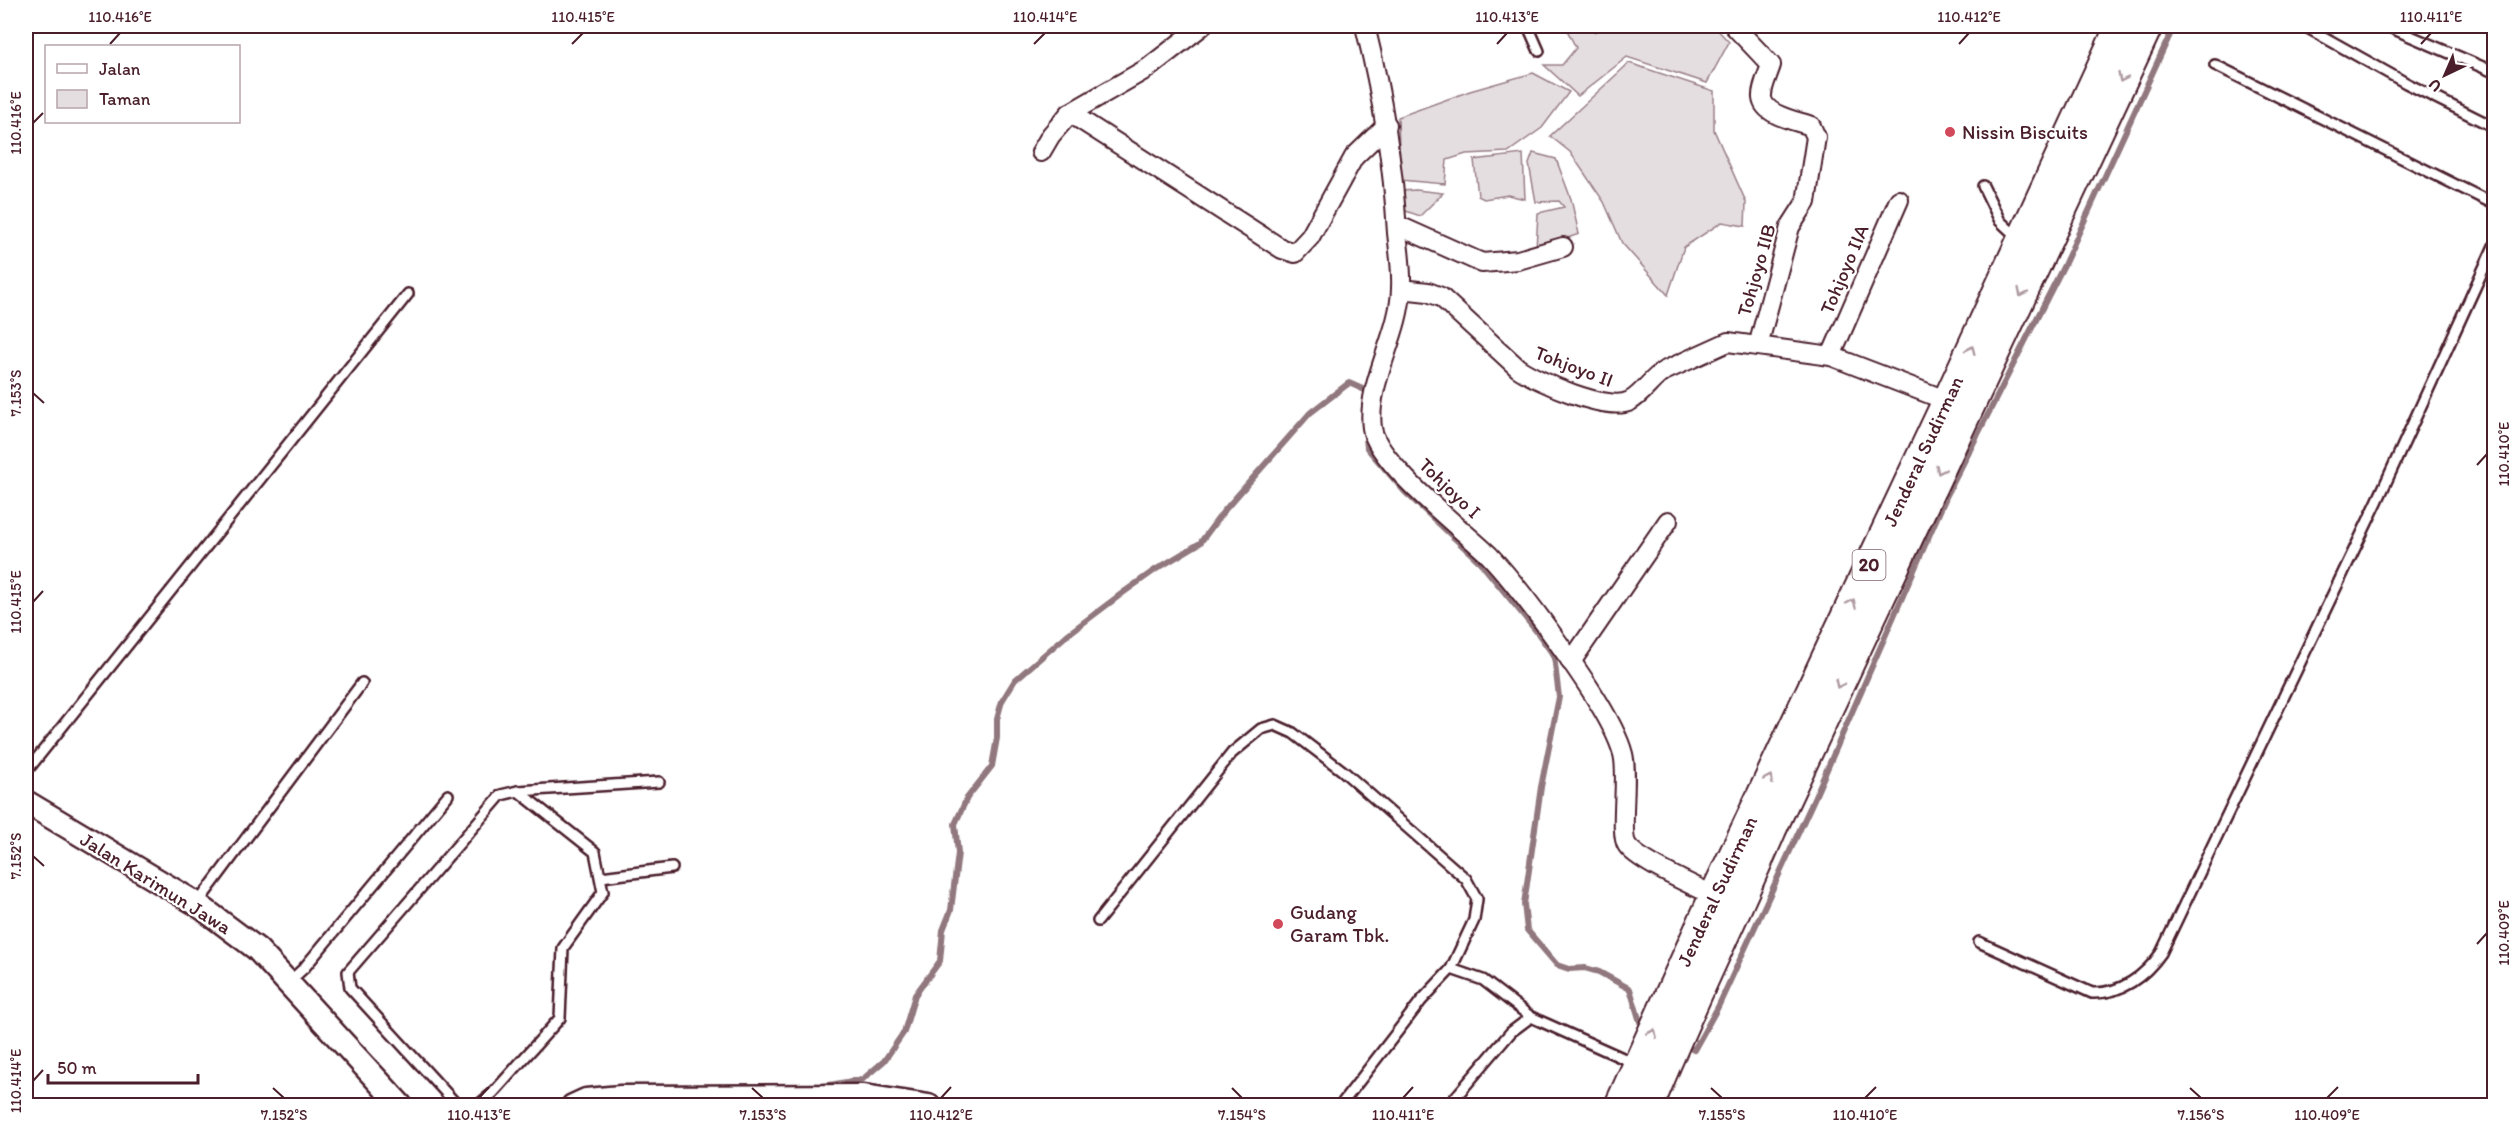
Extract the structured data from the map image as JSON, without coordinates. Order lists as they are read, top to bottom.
{
  "streets": {
    "highway": ["Jenderal Sudirman", "20"],
    "street": [
      "Tohjoyo IIA",
      "Tohjoyo IIB",
      "Tohjoyo II",
      "Tohjoyo I",
      "Jalan Karimun Jawa"
    ]
  },
  "crossings": [
    ["Tohjoyo IIA", "Tohjoyo II"],
    ["Tohjoyo IIB", "Tohjoyo II"],
    ["Tohjoyo II", "Jenderal Sudirman"],
    ["Tohjoyo II", "Tohjoyo I"],
    ["Jenderal Sudirman", "Tohjoyo I"]
  ],
  "places": ["Nissin Biscuits", "Gudang Garam Tbk."],
  "legend": ["Jalan", "Taman"],
  "scale_bar": "50 m",
  "north": "bottom left",
  "coordinates": [
    "110.416°E",
    "110.415°E",
    "110.414°E",
    "110.413°E",
    "110.412°E",
    "110.411°E",
    "7.153°S",
    "110.410°E",
    "7.152°S",
    "110.409°E",
    "7.154°S",
    "7.155°S",
    "7.156°S"
  ]
}
